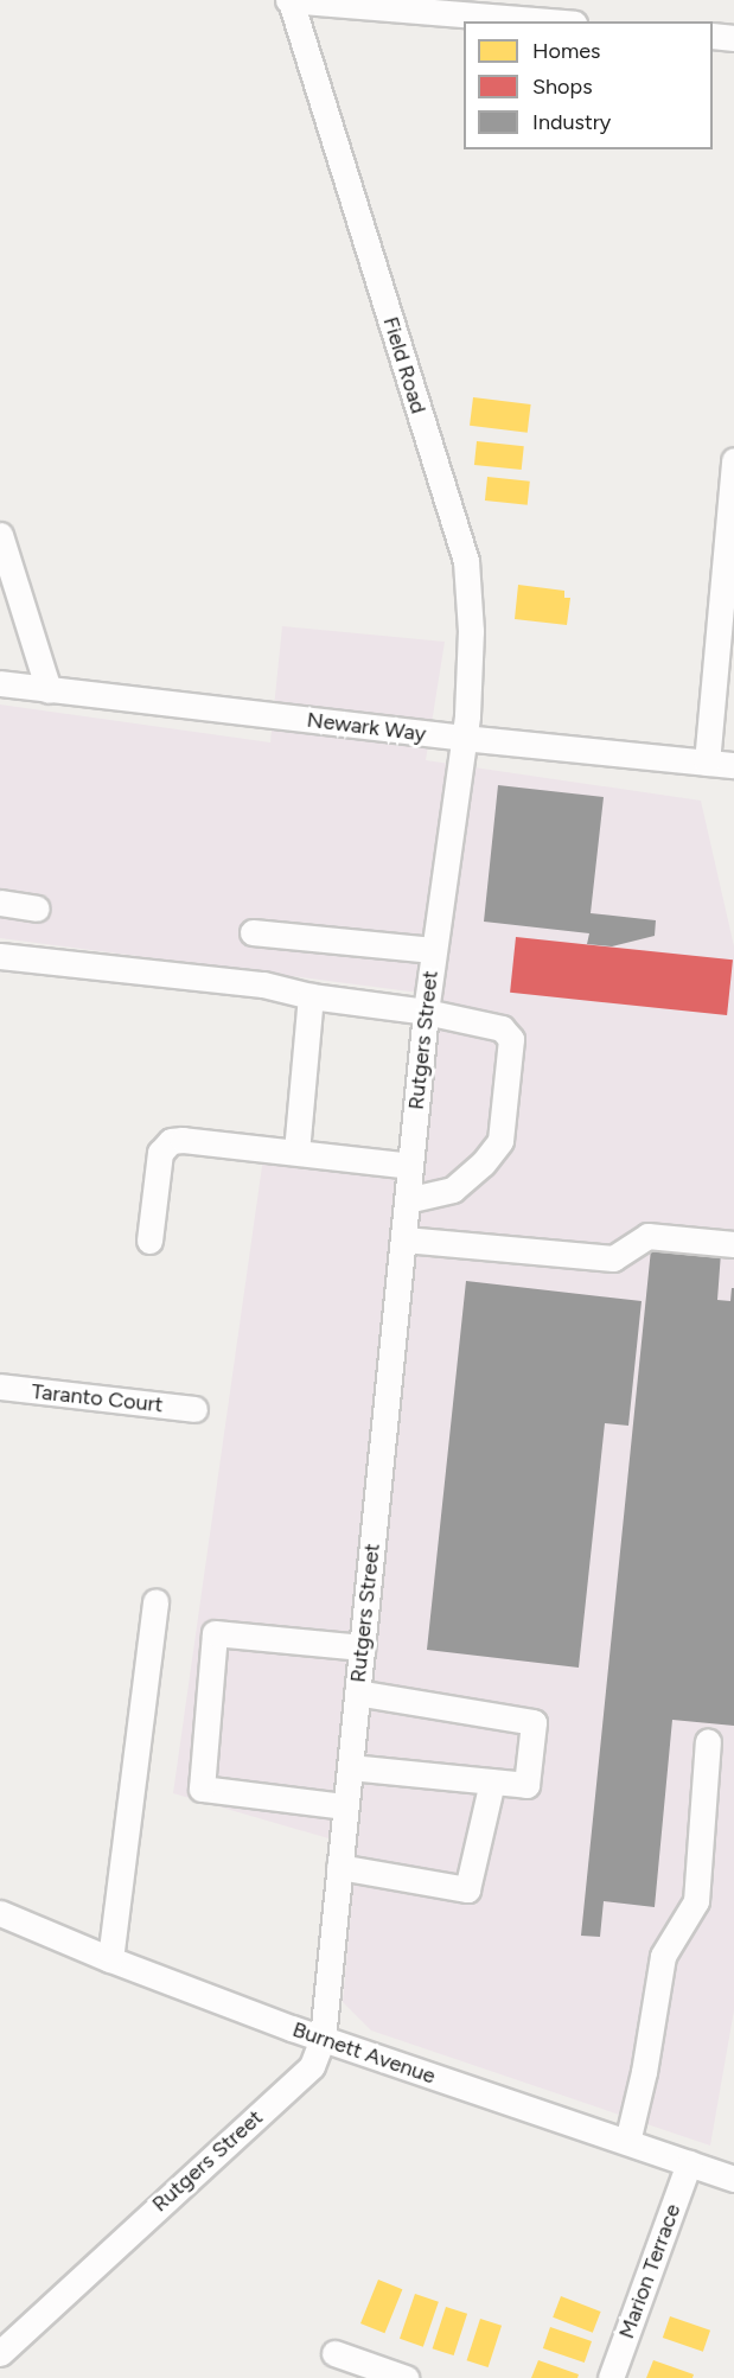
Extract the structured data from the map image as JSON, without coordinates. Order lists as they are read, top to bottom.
{
  "streets": {
    "street": [
      "Field Road",
      "Newark Way",
      "Rutgers Street",
      "Taranto Court",
      "Burnett Avenue",
      "Marion Terrace"
    ]
  },
  "crossings": [
    ["Field Road", "Newark Way"],
    ["Field Road", "Rutgers Street"],
    ["Newark Way", "Rutgers Street"],
    ["Rutgers Street", "Burnett Avenue"],
    ["Burnett Avenue", "Marion Terrace"]
  ],
  "legend": ["Homes", "Shops", "Industry"]
}
